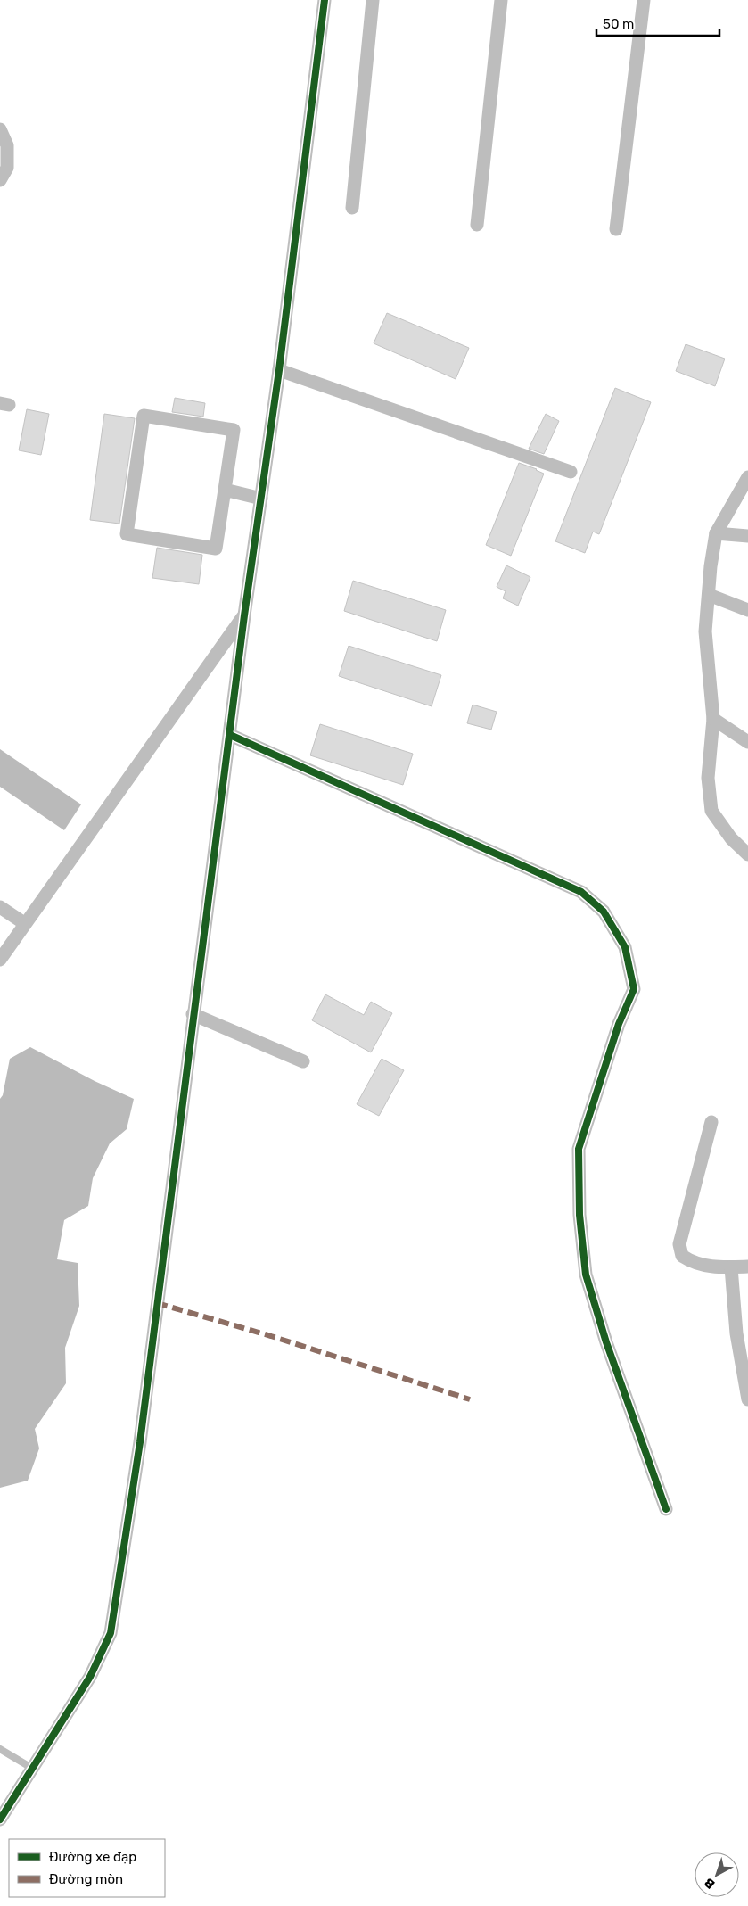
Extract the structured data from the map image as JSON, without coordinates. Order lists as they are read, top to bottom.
{
  "legend": ["Đường xe đạp", "Đường mòn"],
  "scale_bar": "50 m",
  "north": "bottom left"
}
